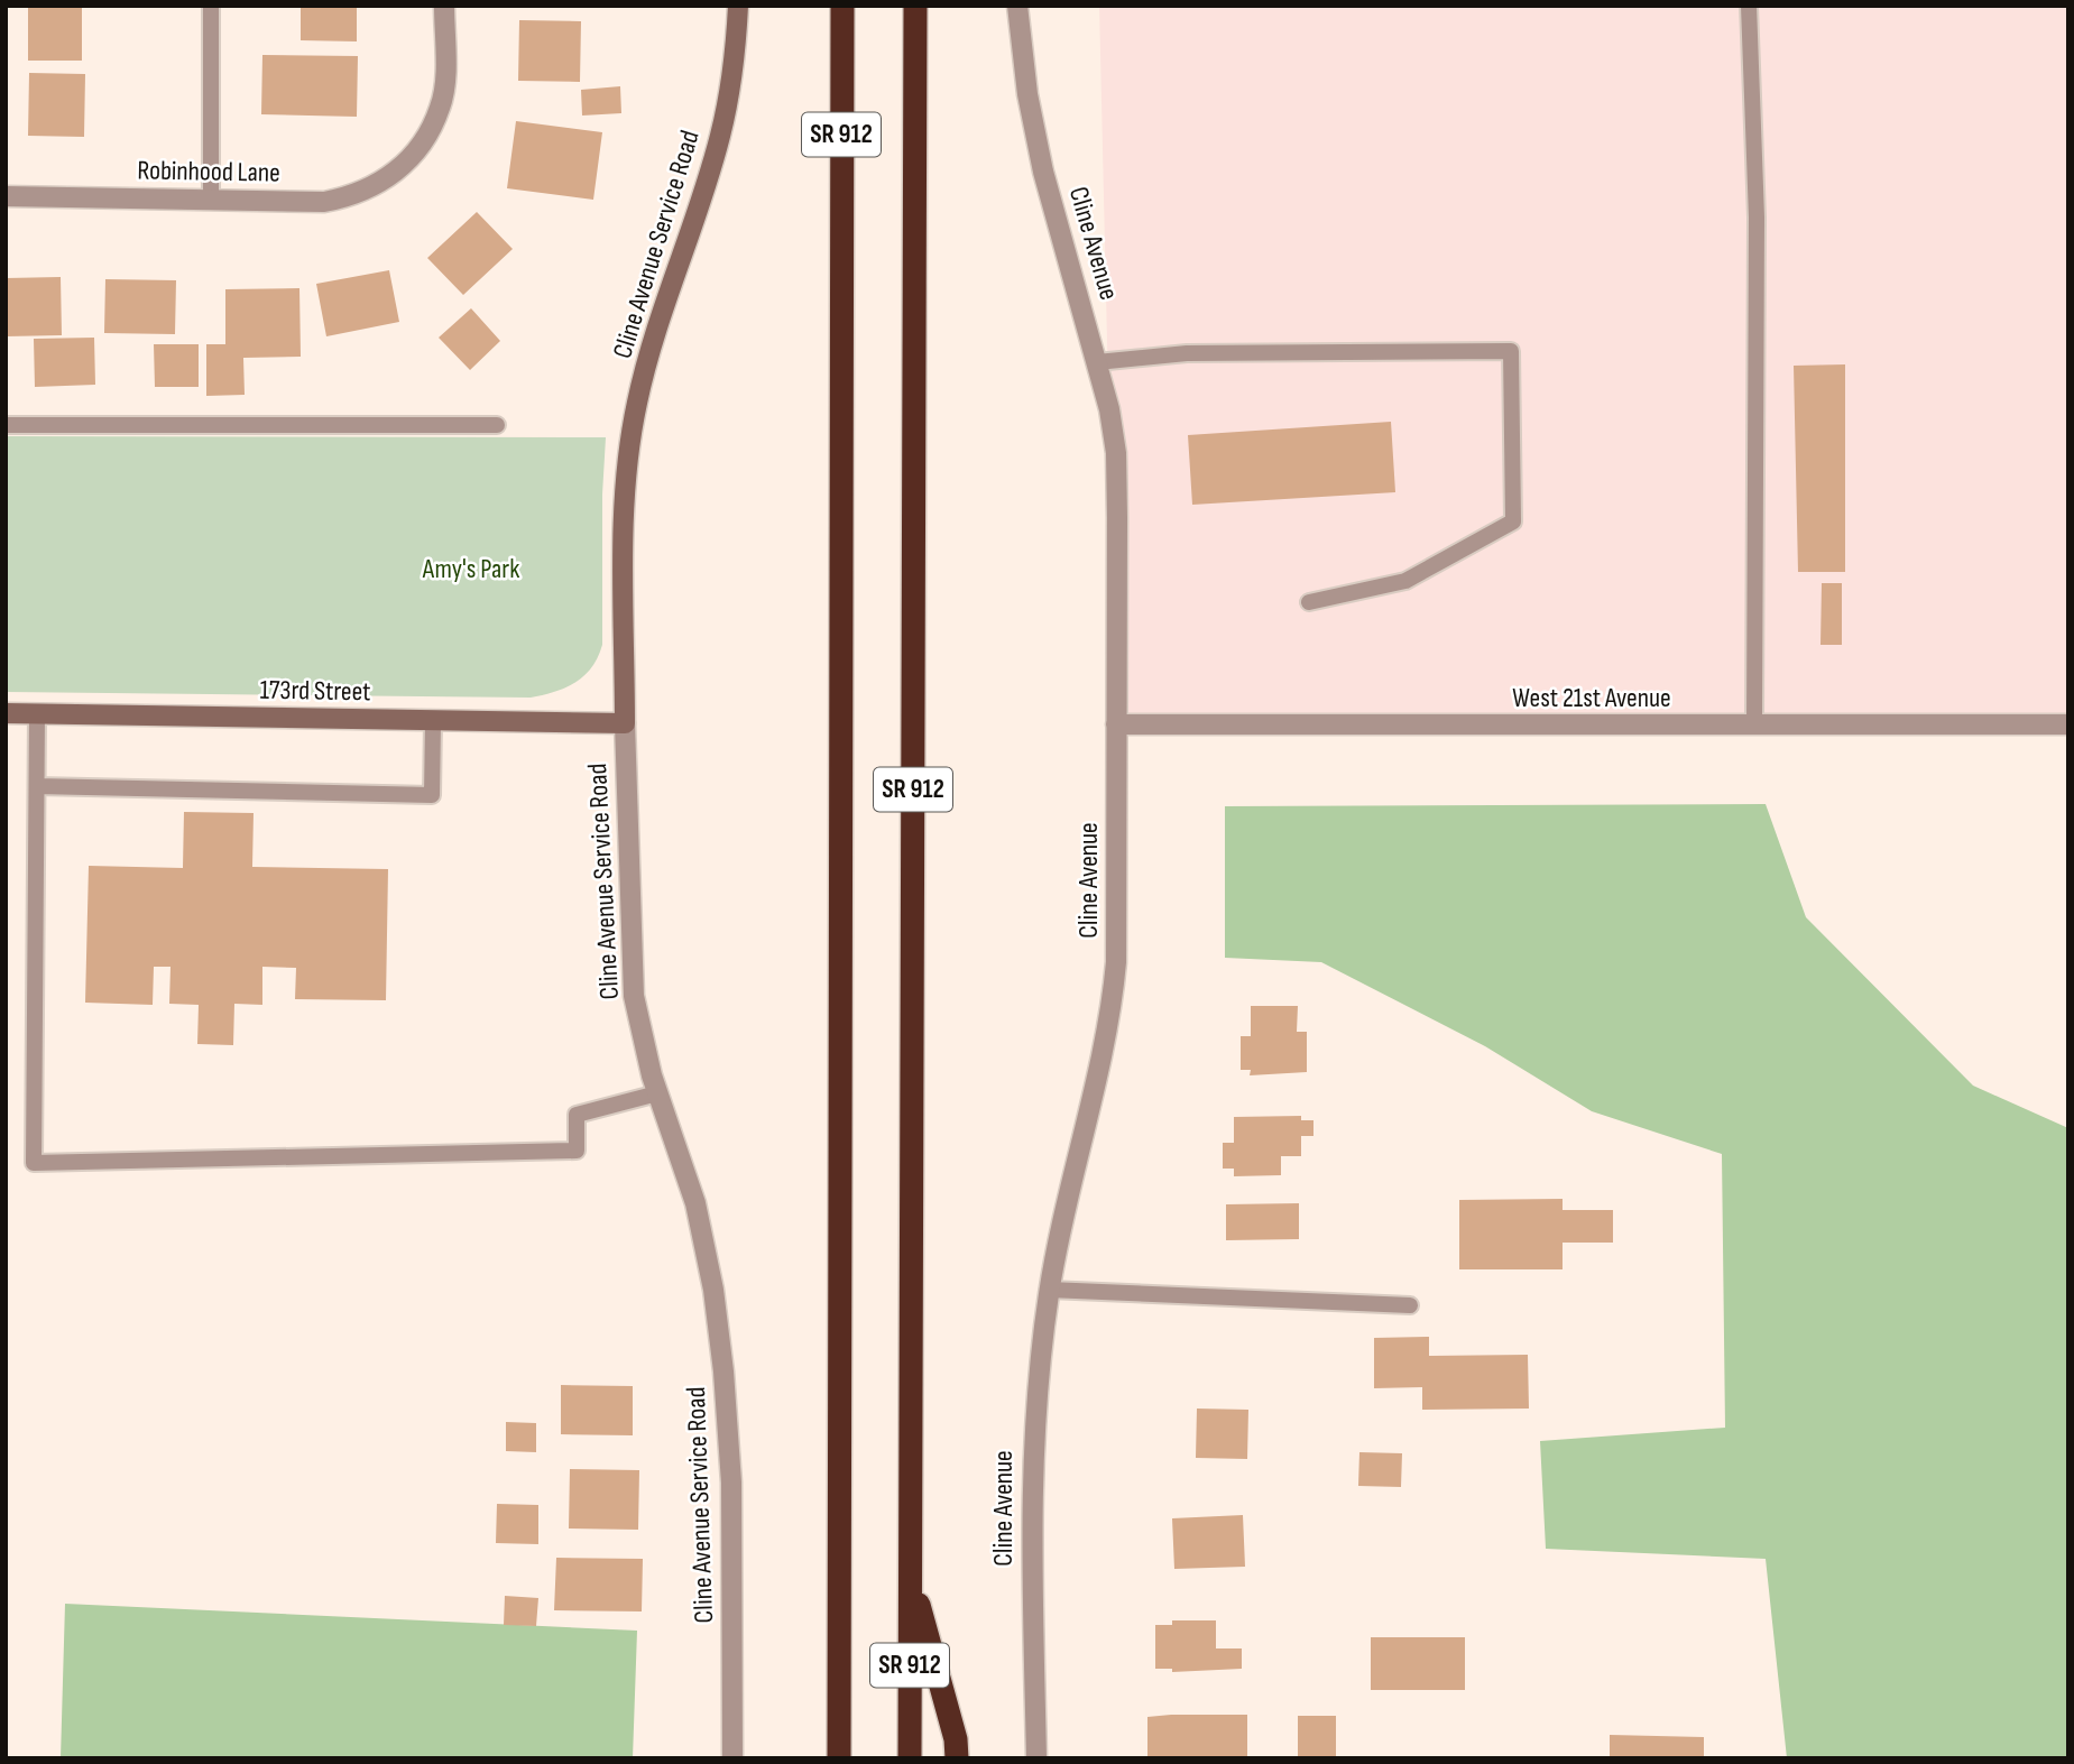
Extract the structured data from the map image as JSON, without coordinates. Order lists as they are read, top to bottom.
{
  "streets": {
    "highway": ["SR 912"],
    "street": [
      "Robinhood Lane",
      "Cline Avenue",
      "Cline Avenue Service Road",
      "173rd Street",
      "West 21st Avenue"
    ]
  },
  "crossings": [
    ["Cline Avenue", "West 21st Avenue"],
    ["Cline Avenue Service Road", "173rd Street"]
  ],
  "parks": ["Amy's Park"]
}
